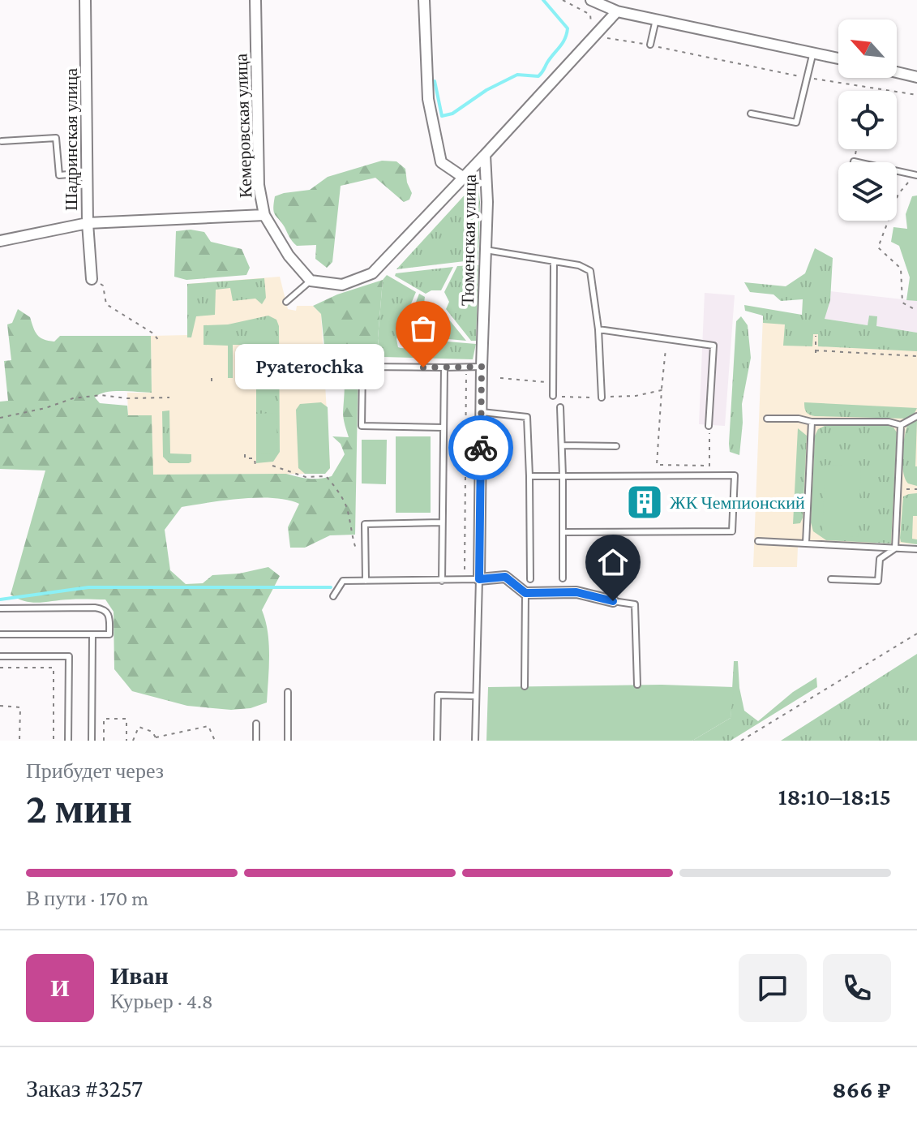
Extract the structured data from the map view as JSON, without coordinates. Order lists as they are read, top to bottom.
{
  "streets": {
    "street": ["Кемеровская улица", "Шадринская улица", "Тюменская улица"]
  },
  "places": {
    "other": ["Pyaterochka"],
    "building": ["ЖК Чемпионский"]
  },
  "north": "top left",
  "page": {
    "bubble": "Pyaterochka",
    "heading": ["2 мин", "Прибудет через", "18:10–18:15"],
    "panel": [
      "Иван",
      "Курьер · 4.8",
      "Заказ #3257",
      "866 ₽"
    ],
    "bar": "В пути · 170 m",
    "round": "И"
  }
}
